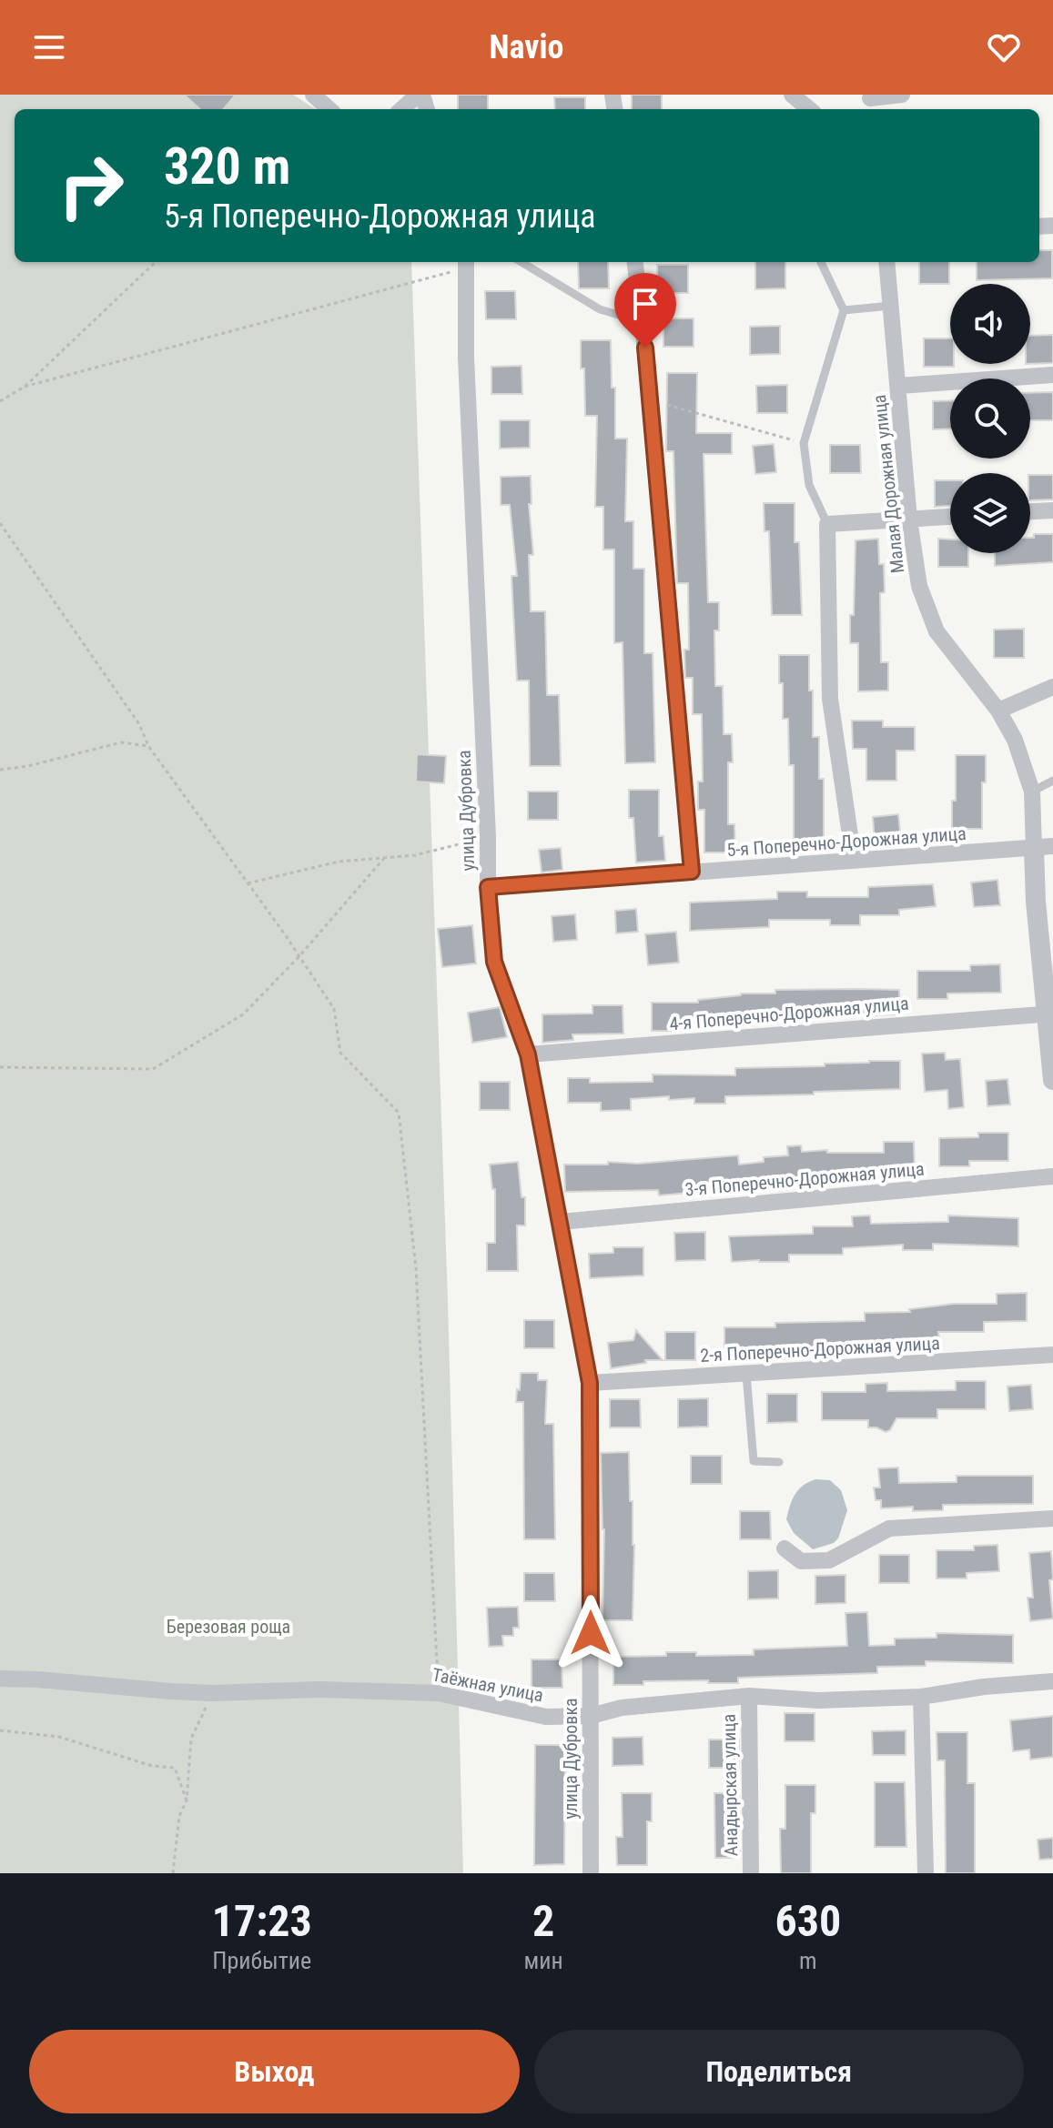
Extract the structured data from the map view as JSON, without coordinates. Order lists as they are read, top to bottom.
{
  "streets": {
    "street": [
      "Малая Дорожная улица",
      "улица Дубровка",
      "5-я Поперечно-Дорожная улица",
      "4-я Поперечно-Дорожная улица",
      "3-я Поперечно-Дорожная улица",
      "2-я Поперечно-Дорожная улица",
      "Таёжная улица",
      "Анадырская улица"
    ]
  },
  "crossings": [
    ["Малая Дорожная улица", "5-я Поперечно-Дорожная улица"],
    ["улица Дубровка", "5-я Поперечно-Дорожная улица"],
    ["улица Дубровка", "4-я Поперечно-Дорожная улица"],
    ["улица Дубровка", "3-я Поперечно-Дорожная улица"],
    ["улица Дубровка", "2-я Поперечно-Дорожная улица"],
    ["улица Дубровка", "Таёжная улица"],
    ["Таёжная улица", "Анадырская улица"]
  ],
  "parks": ["Березовая роща"],
  "page": {
    "header": "Navio",
    "turn": ["320 m", "5-я Поперечно-Дорожная улица"],
    "eta": [
      "17:23",
      "Прибытие",
      "2",
      "мин",
      "630",
      "m"
    ],
    "buttons": ["Выход", "Поделиться"]
  }
}
